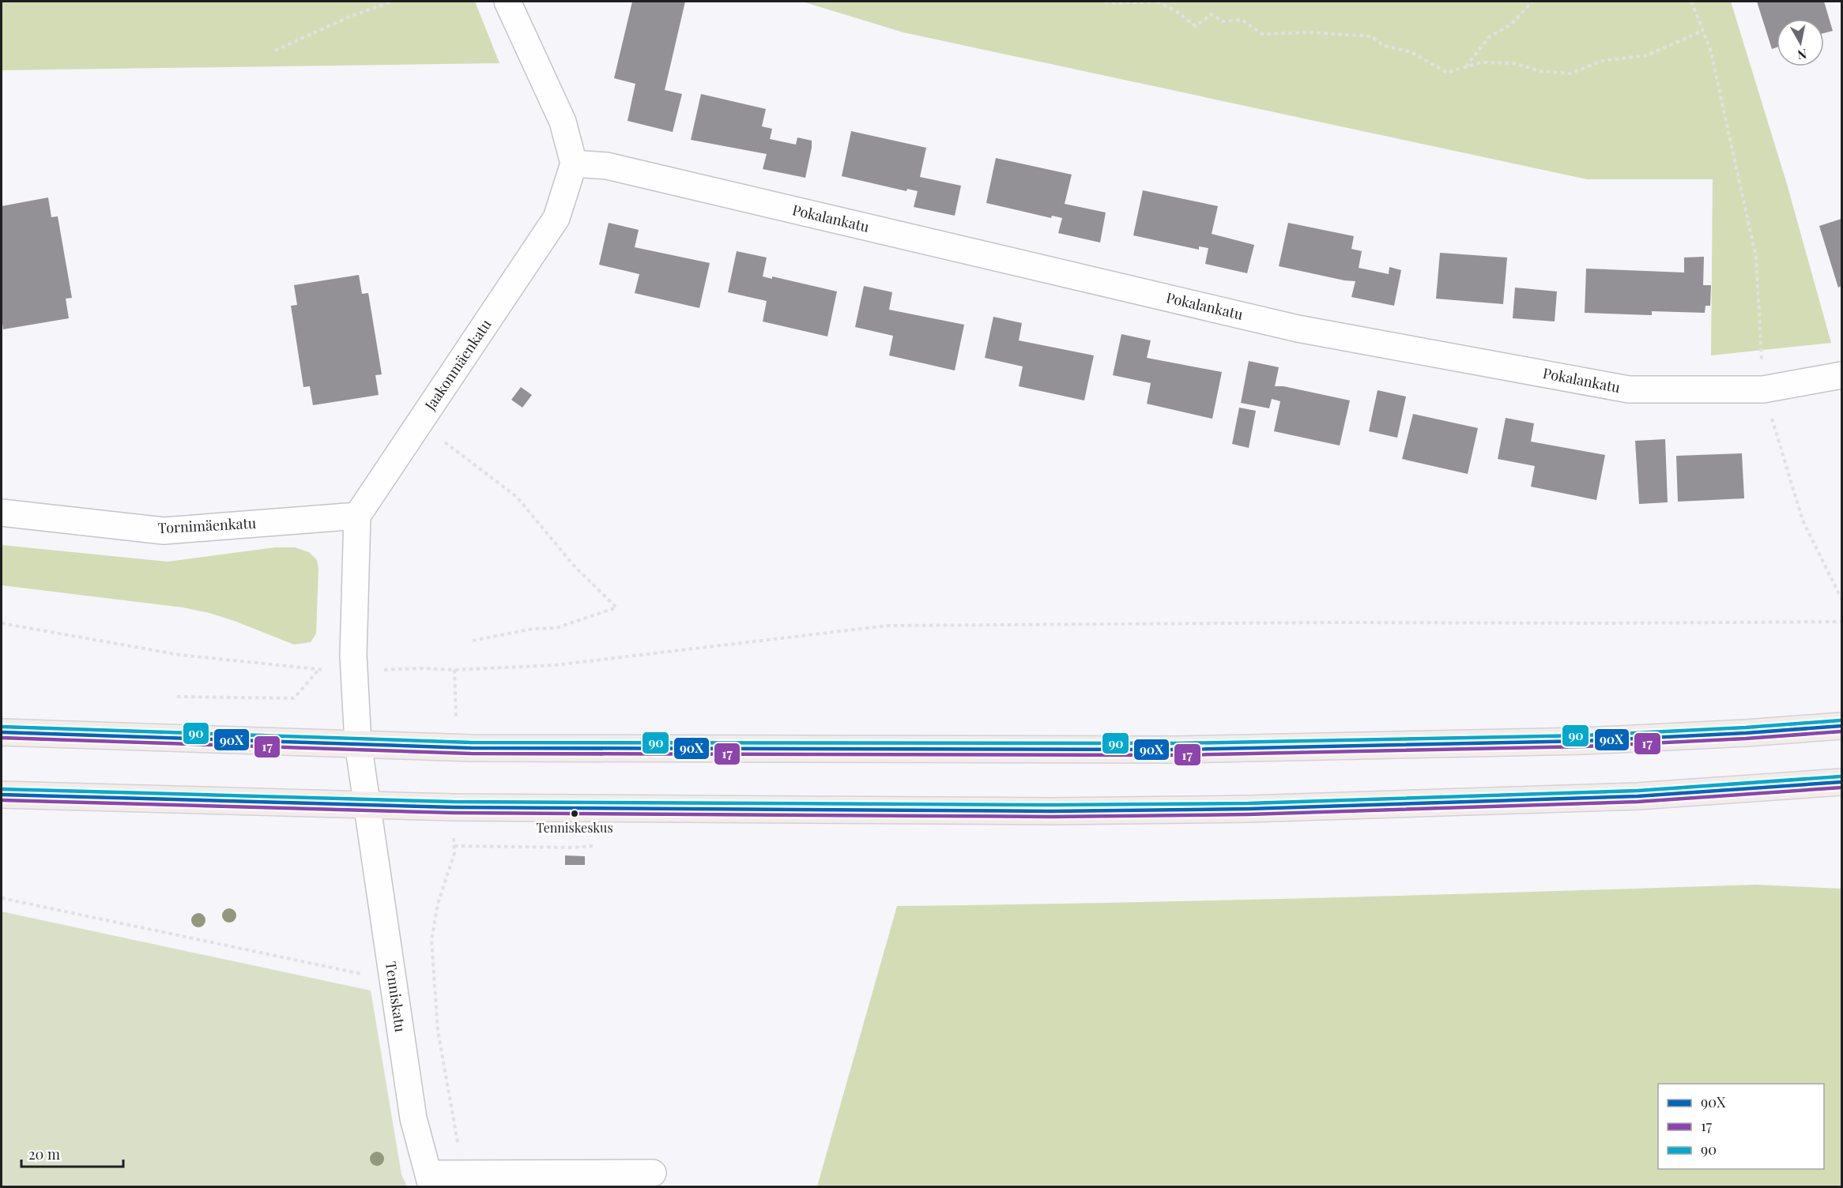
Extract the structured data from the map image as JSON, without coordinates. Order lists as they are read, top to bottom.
{
  "streets": {
    "street": [
      "Pokalankatu",
      "Jaakonmäenkatu",
      "Tornimäenkatu",
      "Tenniskatu"
    ]
  },
  "crossings": [
    ["Pokalankatu", "Jaakonmäenkatu"],
    ["Jaakonmäenkatu", "Tornimäenkatu"]
  ],
  "places": ["Tenniskeskus"],
  "lines": ["transit line 90", "transit line 90X", "transit line 17"],
  "legend": ["90X", "17", "90"],
  "scale_bar": "20 m",
  "north": "bottom"
}
